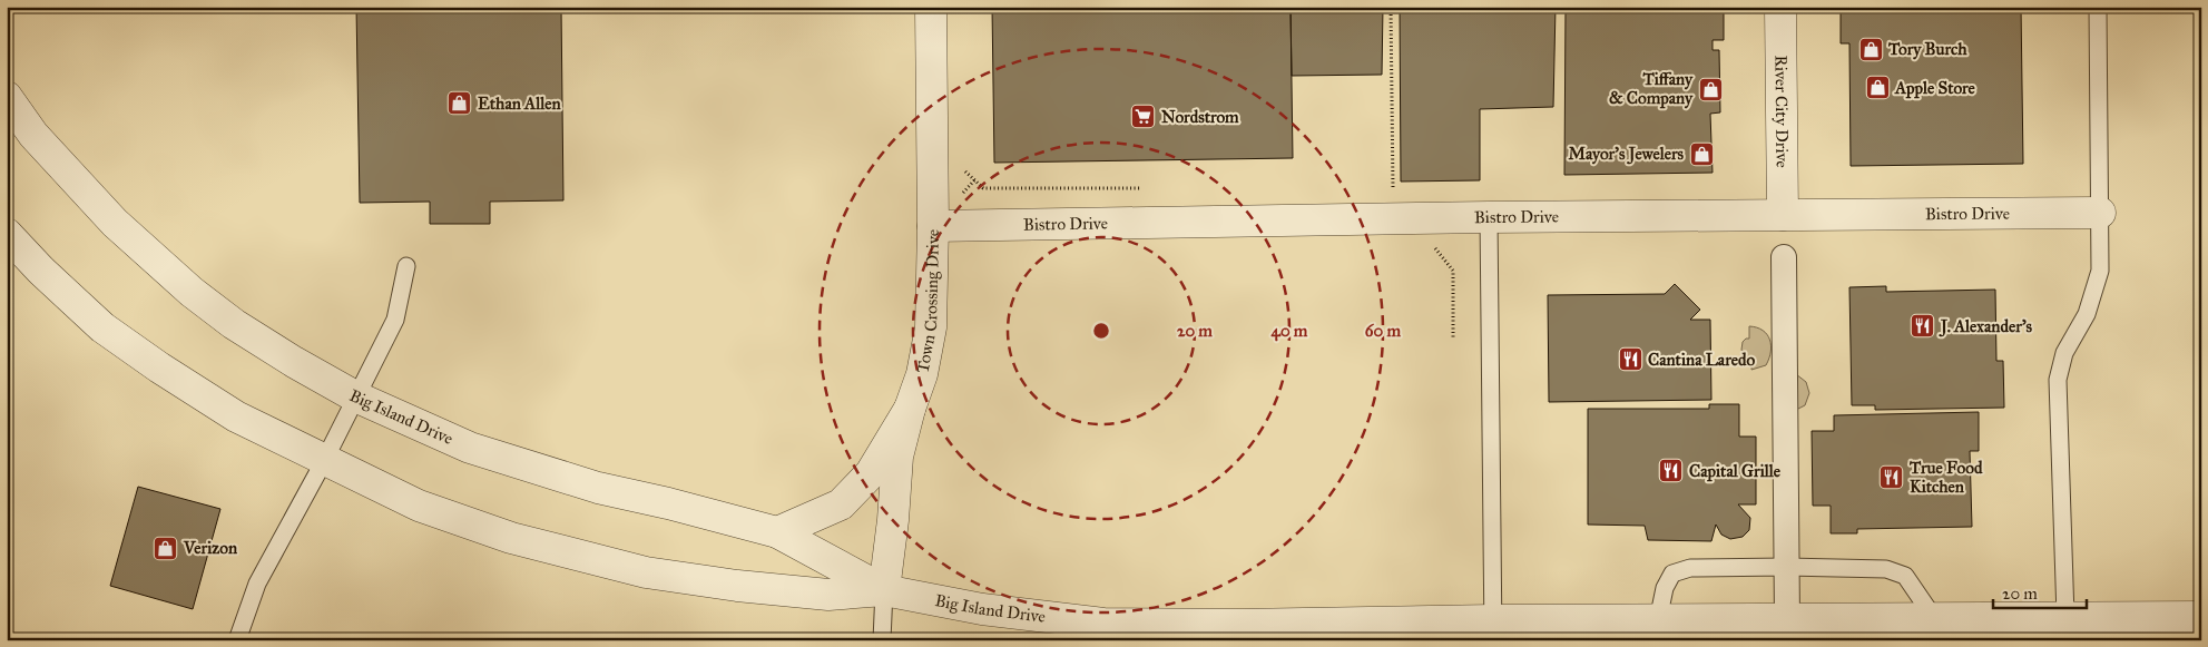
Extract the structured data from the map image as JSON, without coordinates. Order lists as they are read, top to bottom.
{
  "streets": {
    "street": [
      "River City Drive",
      "Bistro Drive",
      "Town Crossing Drive",
      "Big Island Drive"
    ]
  },
  "crossings": [
    ["River City Drive", "Bistro Drive"],
    ["Bistro Drive", "Town Crossing Drive"],
    ["Town Crossing Drive", "Big Island Drive"]
  ],
  "places": {
    "shop": [
      "Tory Burch",
      "Apple Store",
      "Tiffany & Company",
      "Ethan Allen",
      "Mayor's Jewelers",
      "Verizon"
    ],
    "supermarket": ["Nordstrom"],
    "restaurant": [
      "J. Alexander's",
      "Cantina Laredo",
      "Capital Grille",
      "True Food Kitchen"
    ]
  },
  "scale_bar": "20 m",
  "rings": ["20 m", "40 m", "60 m"]
}
